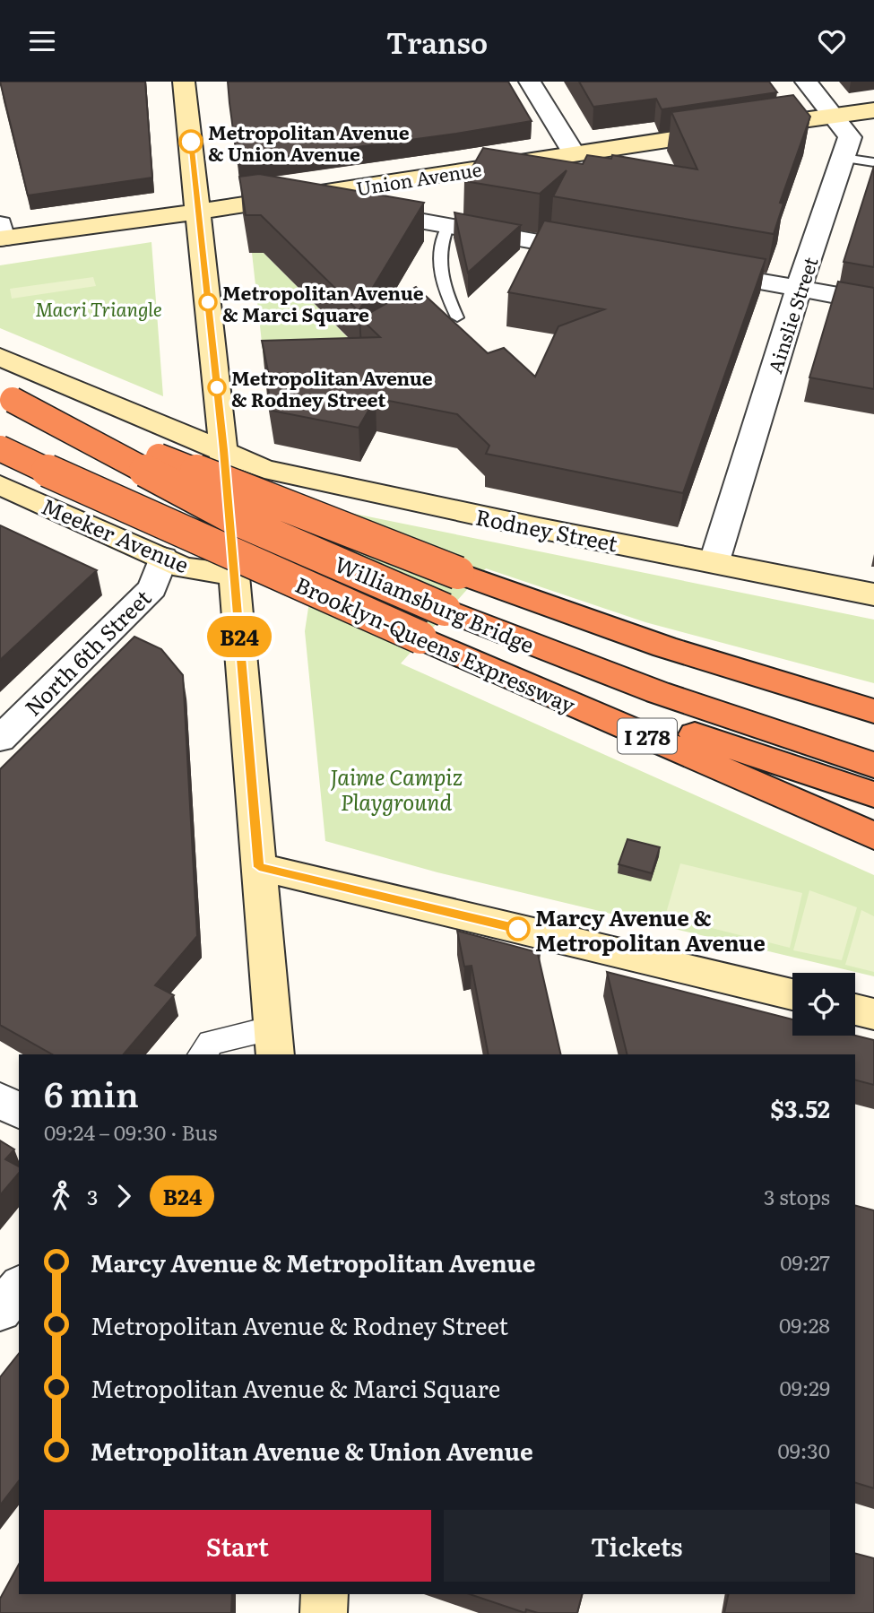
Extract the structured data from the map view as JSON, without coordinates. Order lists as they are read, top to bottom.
{
  "streets": {
    "highway": ["Williamsburg Bridge", "Brooklyn-Queens Expressway", "I 278"],
    "main road": ["Union Avenue", "Rodney Street", "Meeker Avenue"],
    "street": ["Ainslie Street", "North 6th Street"]
  },
  "crossings": [
    ["Union Avenue", "Ainslie Street"],
    ["Ainslie Street", "Rodney Street"],
    ["Meeker Avenue", "North 6th Street"],
    ["Williamsburg Bridge", "Brooklyn-Queens Expressway"]
  ],
  "parks": ["Macri Triangle", "Jaime Campiz Playground"],
  "places": [
    "Metropolitan Avenue & Union Avenue",
    "Metropolitan Avenue & Marci Square",
    "Metropolitan Avenue & Rodney Street",
    "Marcy Avenue & Metropolitan Avenue"
  ],
  "lines": ["bus line B24"],
  "page": {
    "header": "Transo",
    "on_map": "B24",
    "heading": ["6 min", "09:24 – 09:30 · Bus", "$3.52"],
    "legs": ["3", "B24", "3 stops"],
    "list": [
      {
        "name": "Marcy Avenue & Metropolitan Avenue",
        "value": "09:27"
      },
      {
        "name": "Metropolitan Avenue & Rodney Street",
        "value": "09:28"
      },
      {
        "name": "Metropolitan Avenue & Marci Square",
        "value": "09:29"
      },
      {
        "name": "Metropolitan Avenue & Union Avenue",
        "value": "09:30"
      }
    ],
    "buttons": ["Start", "Tickets"]
  }
}
